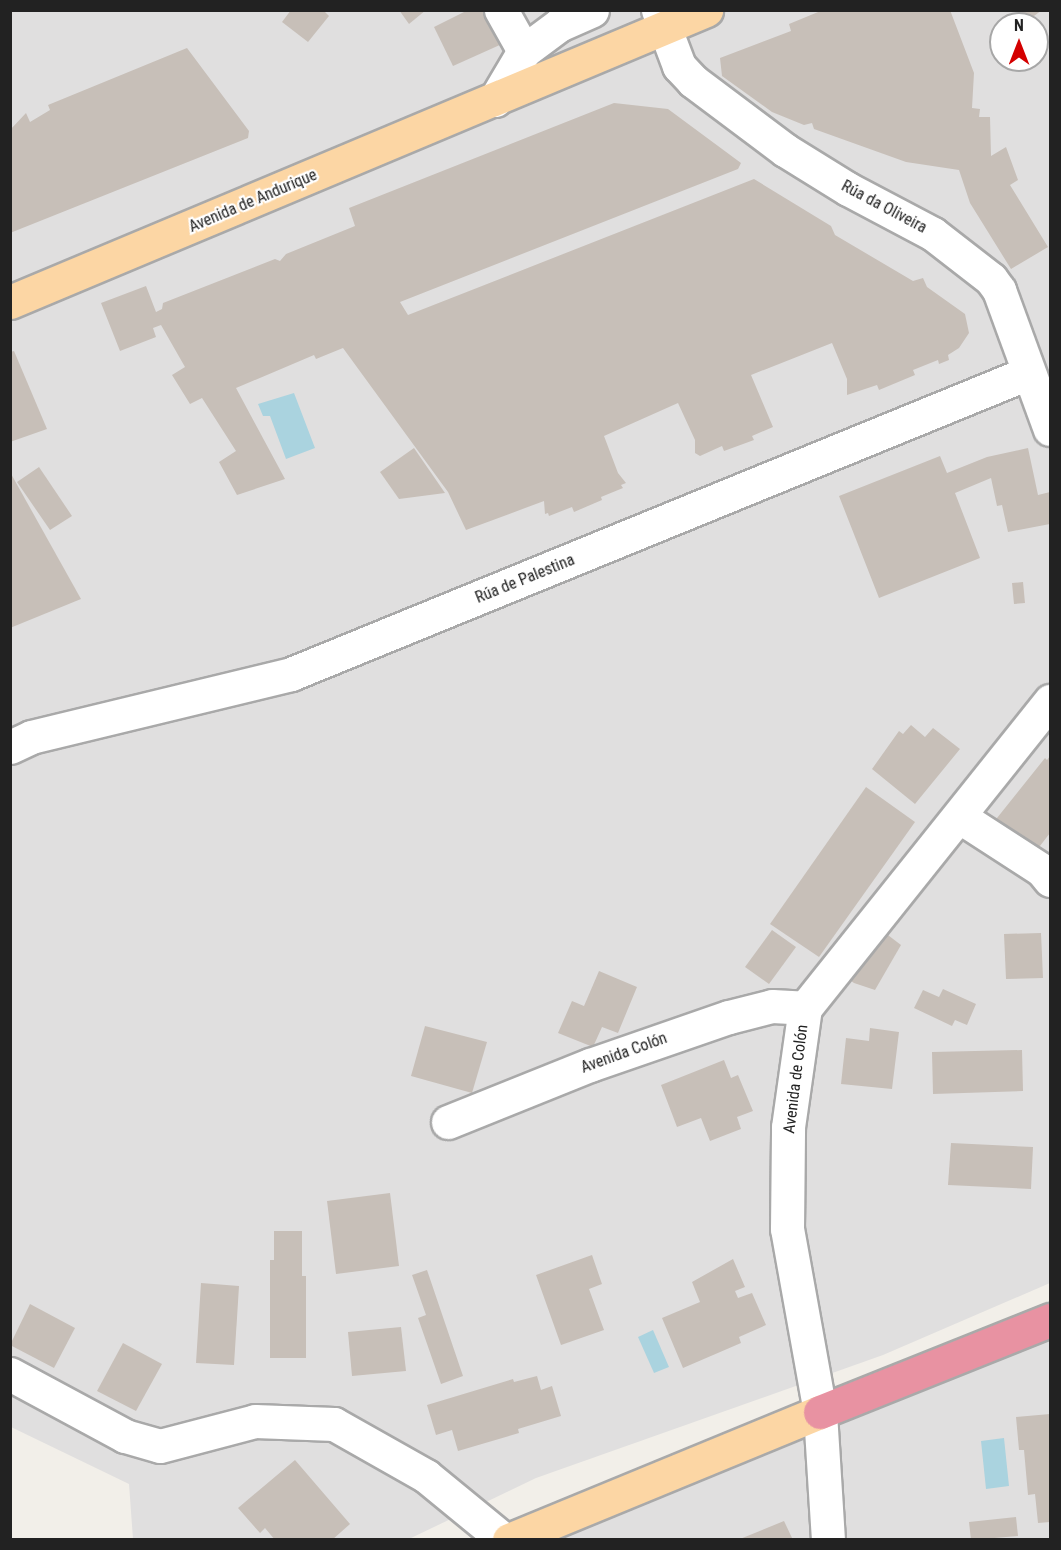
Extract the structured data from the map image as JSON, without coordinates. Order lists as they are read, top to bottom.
{
  "streets": {
    "main road": ["Avenida de Andurique"],
    "street": [
      "Rúa da Oliveira",
      "Rúa de Palestina",
      "Avenida Colón",
      "Avenida de Colón"
    ]
  },
  "crossings": [
    ["Avenida de Andurique", "Rúa da Oliveira"],
    ["Rúa da Oliveira", "Rúa de Palestina"],
    ["Avenida Colón", "Avenida de Colón"]
  ],
  "north": "top"
}
